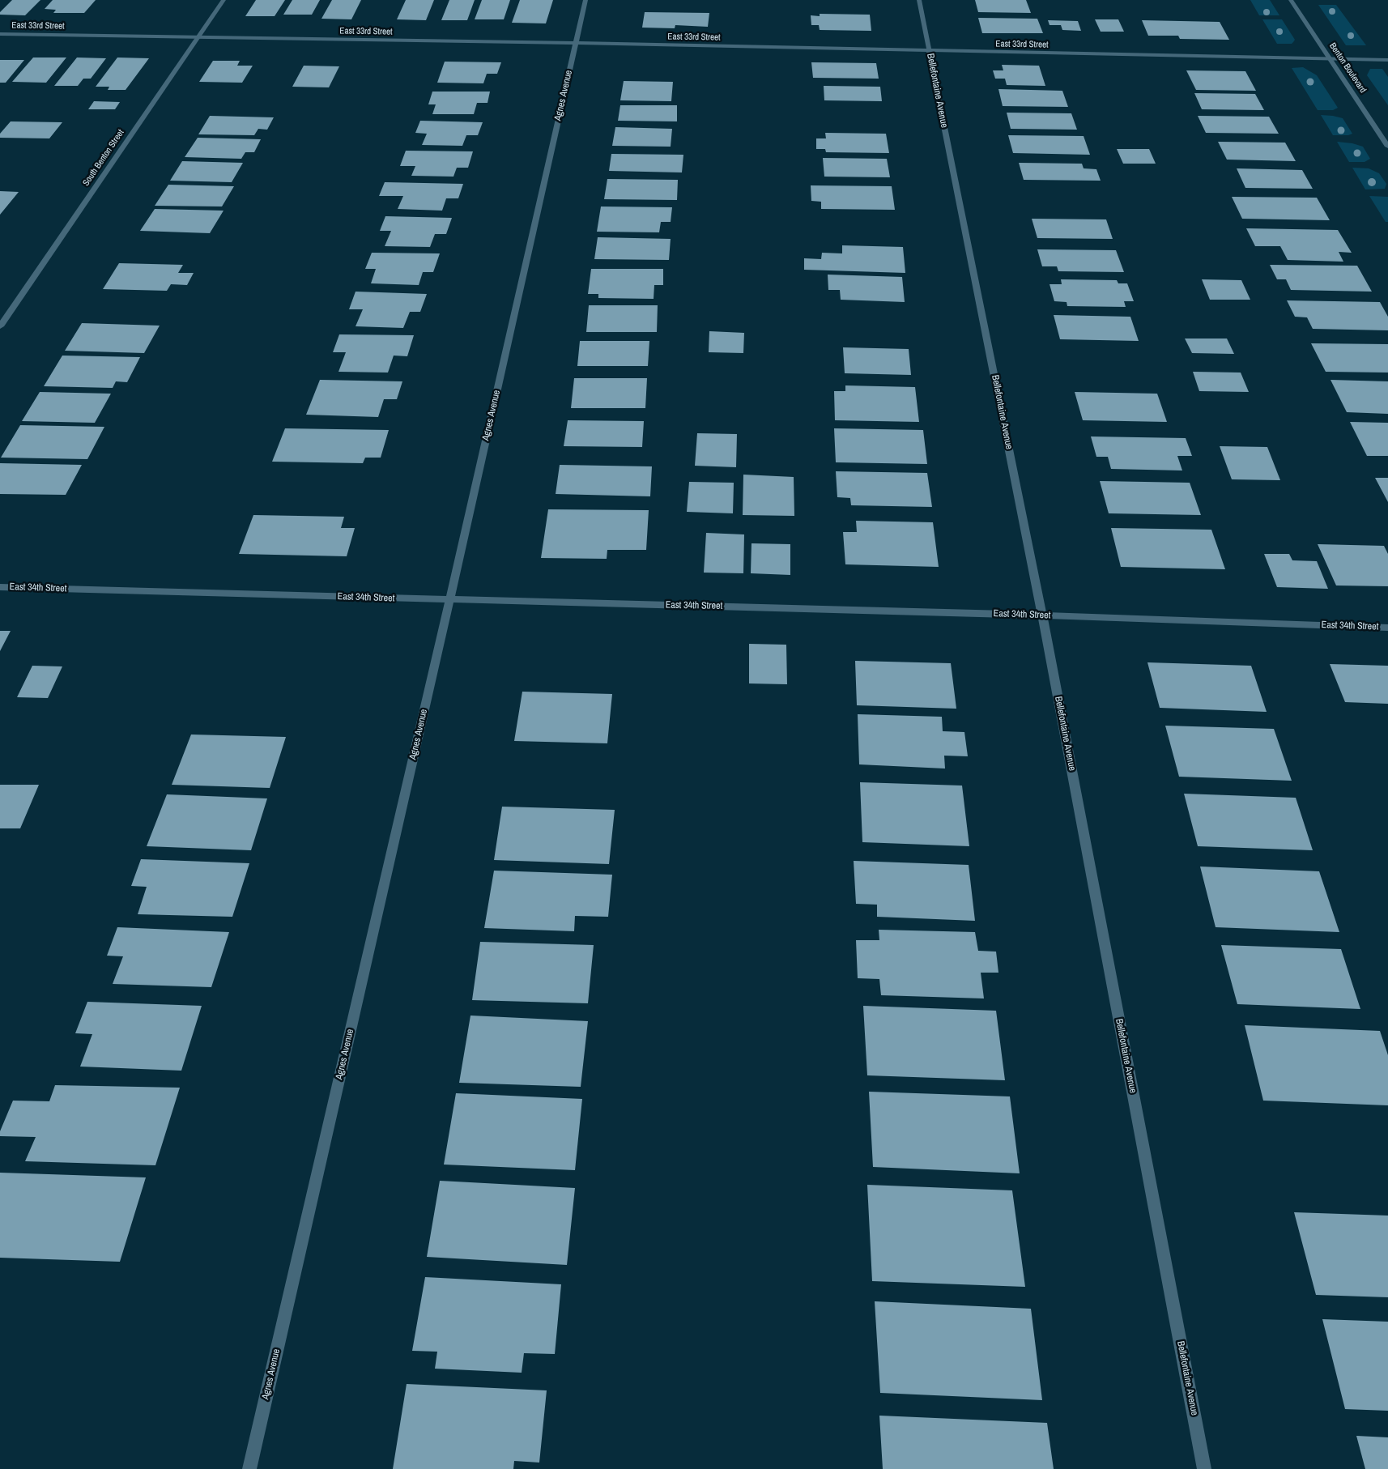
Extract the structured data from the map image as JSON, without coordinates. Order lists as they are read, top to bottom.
{
  "streets": {
    "street": [
      "East 33rd Street",
      "Benton Boulevard",
      "Bellefontaine Avenue",
      "Agnes Avenue",
      "South Benton Street",
      "East 34th Street"
    ]
  },
  "crossings": [
    ["East 33rd Street", "Benton Boulevard"],
    ["East 33rd Street", "Bellefontaine Avenue"],
    ["East 33rd Street", "Agnes Avenue"],
    ["East 33rd Street", "South Benton Street"],
    ["Bellefontaine Avenue", "East 34th Street"],
    ["Agnes Avenue", "East 34th Street"]
  ]
}
